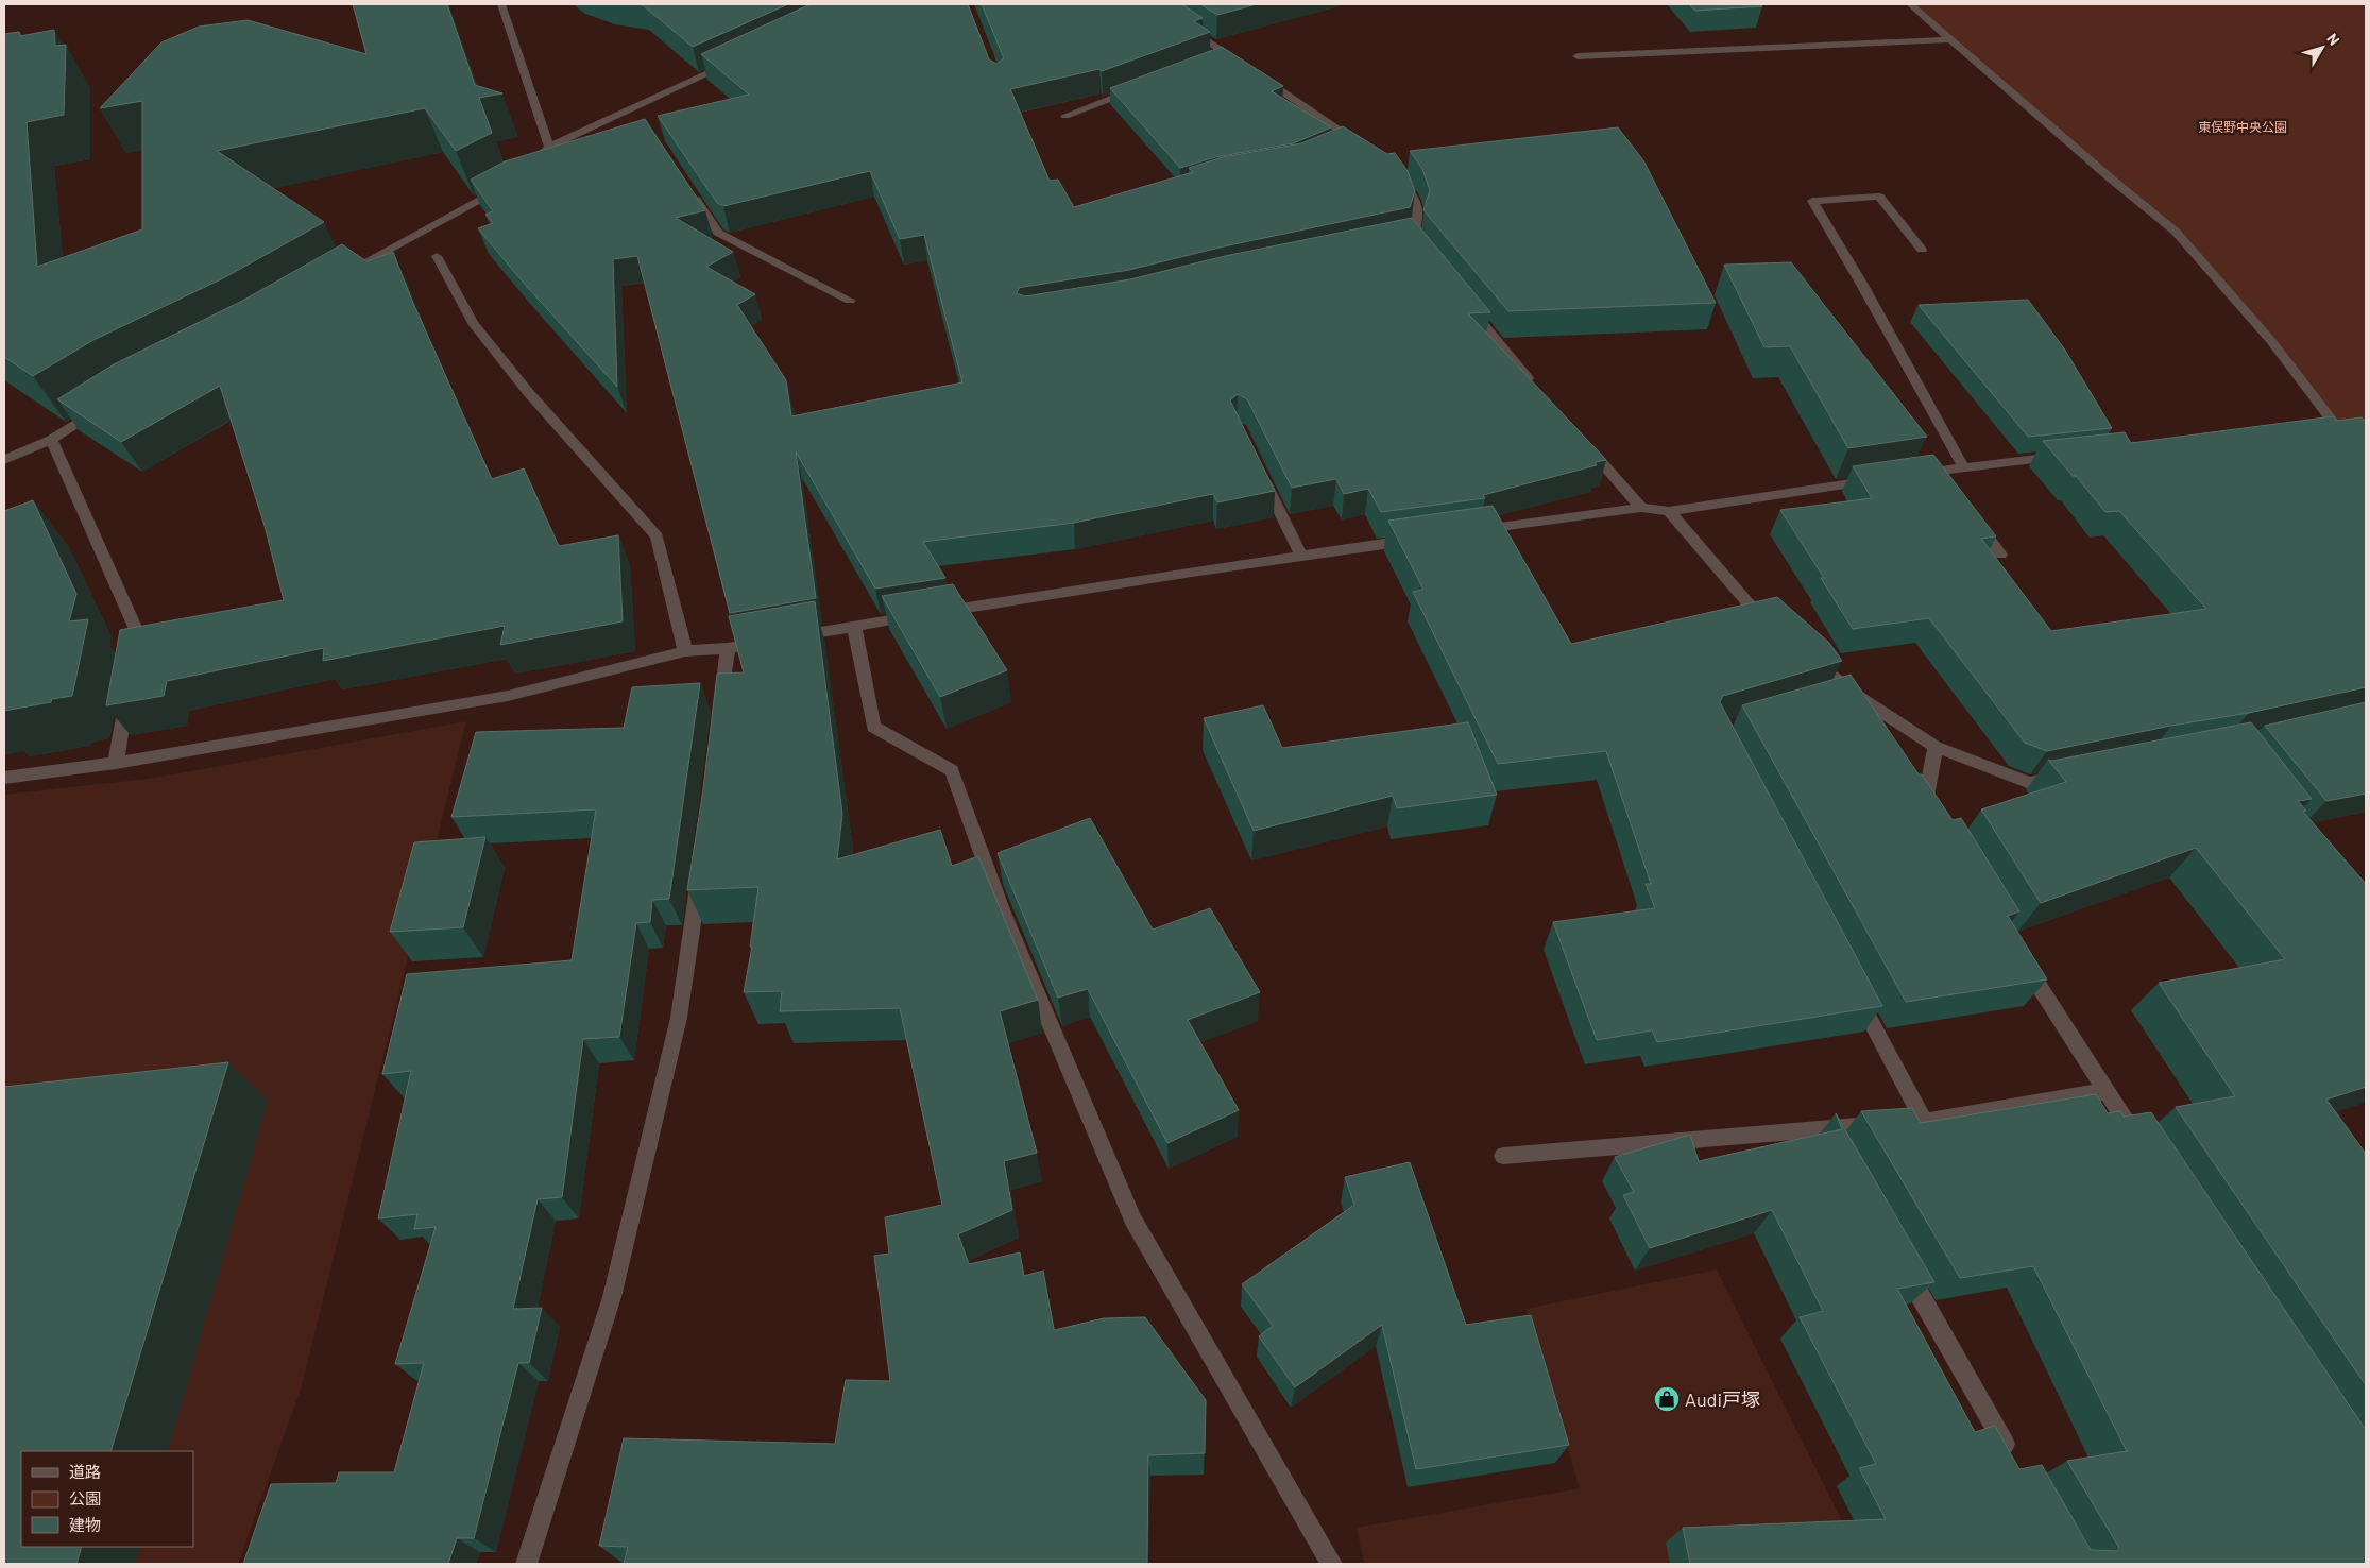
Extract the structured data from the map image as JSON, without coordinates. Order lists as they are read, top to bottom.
{
  "parks": ["東俣野中央公園"],
  "places": {
    "shop": ["Audi戸塚"]
  },
  "legend": ["道路", "公園", "建物"],
  "north": "top right"
}
